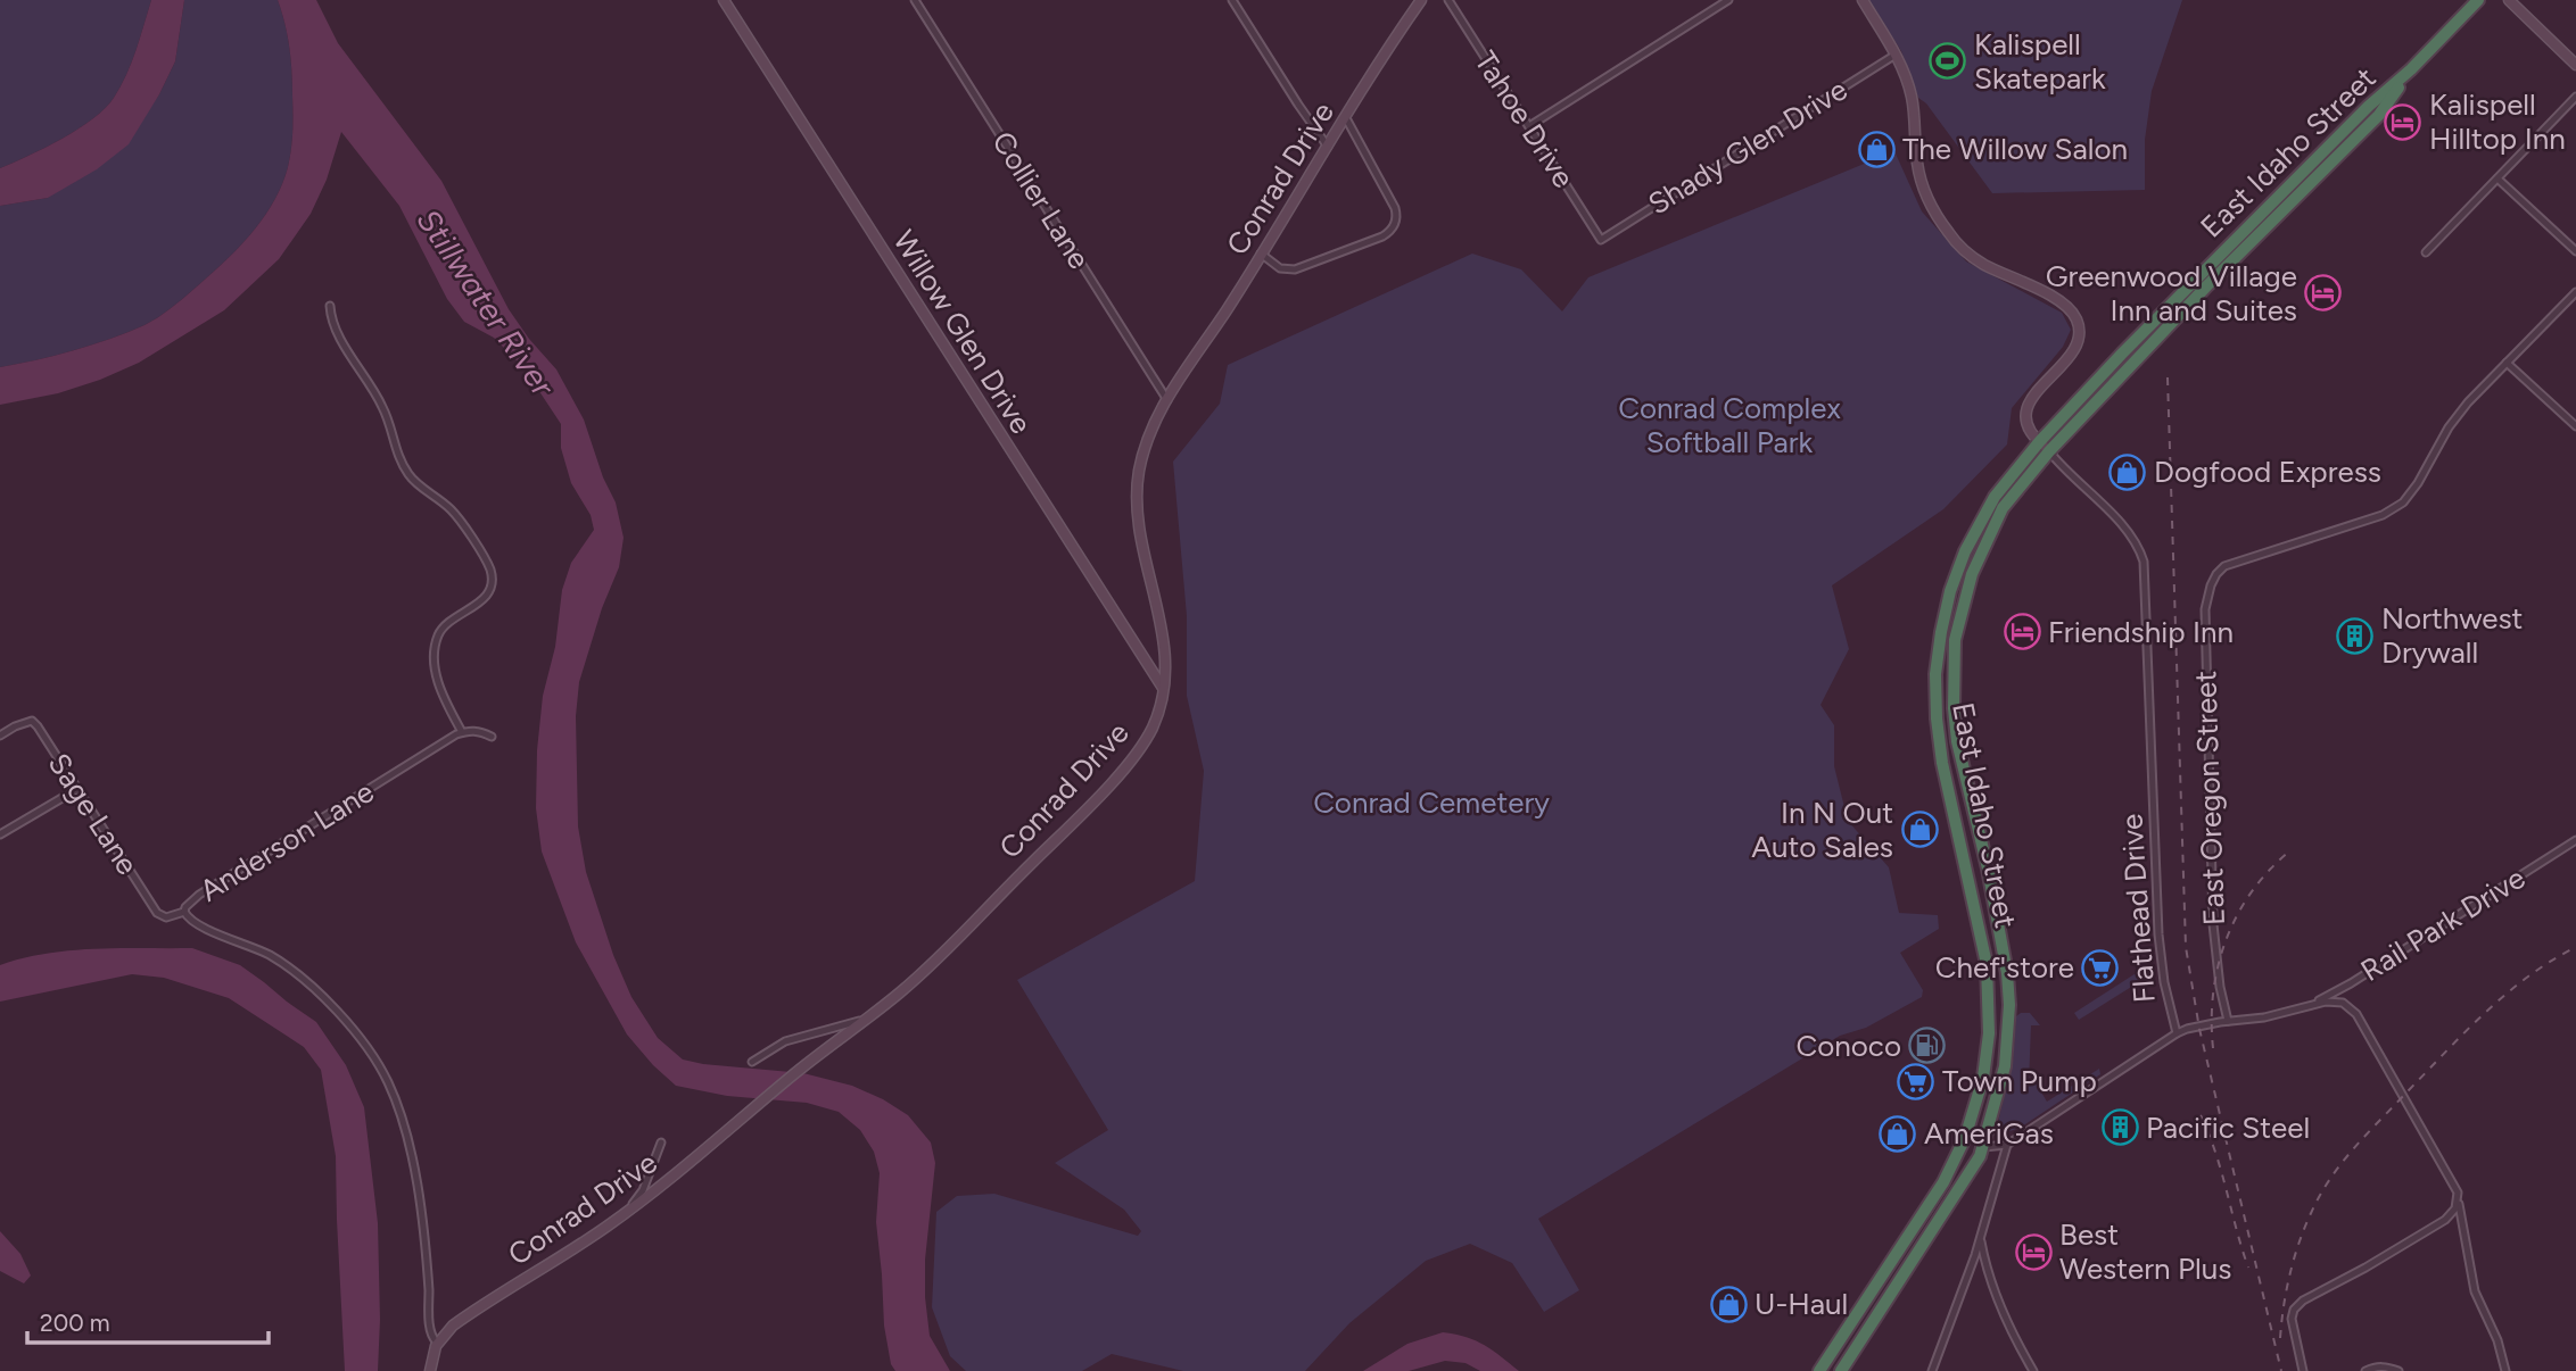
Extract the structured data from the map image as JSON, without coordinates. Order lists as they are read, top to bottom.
{
  "streets": {
    "highway": ["East Idaho Street"],
    "main road": ["Conrad Drive", "Willow Glen Drive"],
    "street": [
      "Tahoe Drive",
      "Shady Glen Drive",
      "Collier Lane",
      "East Oregon Street",
      "Sage Lane",
      "Anderson Lane",
      "Flathead Drive",
      "Rail Park Drive"
    ]
  },
  "crossings": [
    ["Tahoe Drive", "Shady Glen Drive"],
    ["East Idaho Street", "Flathead Drive"],
    ["Conrad Drive", "Collier Lane"],
    ["Conrad Drive", "Willow Glen Drive"],
    ["Conrad Drive", "Anderson Lane"],
    ["East Oregon Street", "Flathead Drive"],
    ["Sage Lane", "Anderson Lane"],
    ["Flathead Drive", "Rail Park Drive"]
  ],
  "water": ["Stillwater River"],
  "parks": ["Conrad Complex Softball Park", "Conrad Cemetery"],
  "places": {
    "sports": ["Kalispell Skatepark"],
    "hotel": [
      "Kalispell Hilltop Inn",
      "Greenwood Village Inn and Suites",
      "Friendship Inn",
      "Best Western Plus"
    ],
    "shop": [
      "The Willow Salon",
      "Dogfood Express",
      "In N Out Auto Sales",
      "AmeriGas",
      "U-Haul"
    ],
    "building": ["Northwest Drywall", "Pacific Steel"],
    "supermarket": ["Chef'store", "Town Pump"],
    "fuel station": ["Conoco"]
  },
  "scale_bar": "200 m"
}
